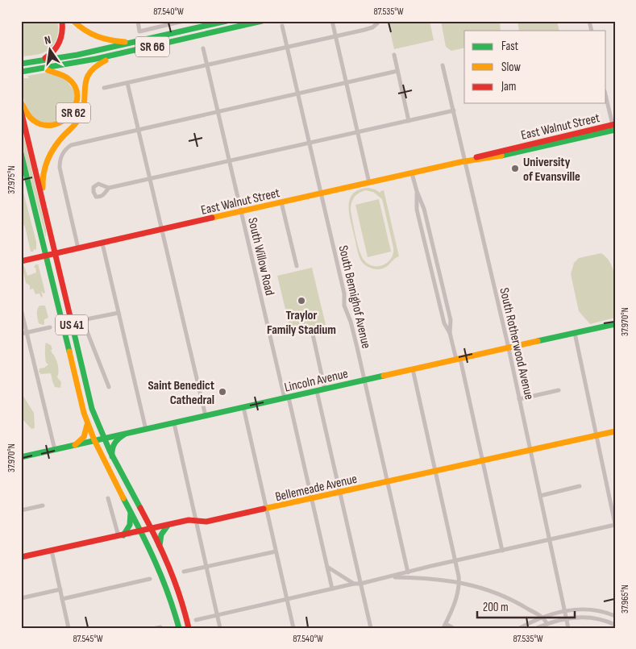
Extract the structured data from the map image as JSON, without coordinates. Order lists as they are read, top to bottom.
{
  "streets": {
    "main road": [
      "SR 66",
      "SR 62",
      "East Walnut Street",
      "US 41",
      "Lincoln Avenue",
      "Bellemeade Avenue"
    ],
    "street": ["South Willow Road", "South Bennighof Avenue", "South Rotherwood Avenue"]
  },
  "crossings": [
    ["SR 66", "SR 62"],
    ["East Walnut Street", "South Willow Road"],
    ["East Walnut Street", "South Bennighof Avenue"],
    ["East Walnut Street", "US 41"],
    ["East Walnut Street", "South Rotherwood Avenue"],
    ["South Willow Road", "Lincoln Avenue"],
    ["South Willow Road", "Bellemeade Avenue"],
    ["South Bennighof Avenue", "Lincoln Avenue"],
    ["South Bennighof Avenue", "Bellemeade Avenue"],
    ["US 41", "Lincoln Avenue"],
    ["US 41", "Bellemeade Avenue"],
    ["South Rotherwood Avenue", "Lincoln Avenue"],
    ["South Rotherwood Avenue", "Bellemeade Avenue"]
  ],
  "places": ["University of Evansville", "Traylor Family Stadium", "Saint Benedict Cathedral"],
  "legend": ["Fast", "Slow", "Jam"],
  "scale_bar": "200 m",
  "north": "top",
  "coordinates": [
    "87.540°W",
    "87.535°W",
    "37.975°N",
    "37.970°N",
    "37.965°N",
    "87.545°W"
  ]
}
